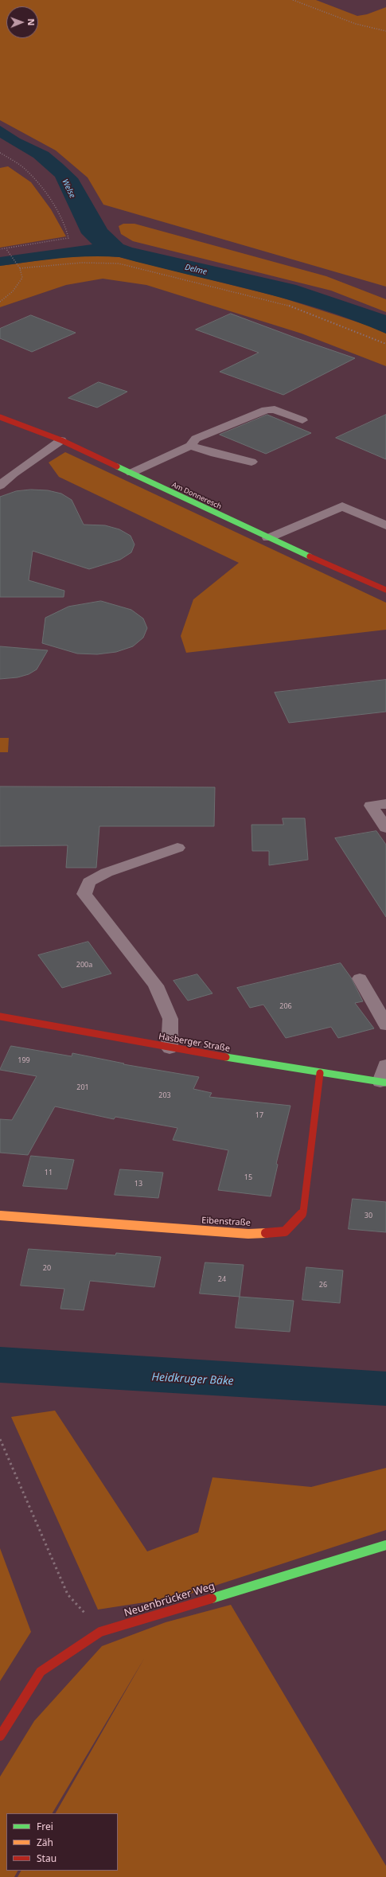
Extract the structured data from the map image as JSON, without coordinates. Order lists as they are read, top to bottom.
{
  "streets": {
    "street": [
      "Am Donneresch",
      "Hasberger Straße",
      "Eibenstraße",
      "Neuenbrücker Weg"
    ]
  },
  "crossings": [
    ["Hasberger Straße", "Eibenstraße"]
  ],
  "water": ["Welse", "Delme", "Heidkruger Bäke"],
  "house_numbers": [
    "200a",
    "206",
    "199",
    "201",
    "203",
    "17",
    "11",
    "15",
    "13",
    "30",
    "20",
    "24",
    "26"
  ],
  "legend": ["Frei", "Zäh", "Stau"],
  "north": "right"
}
